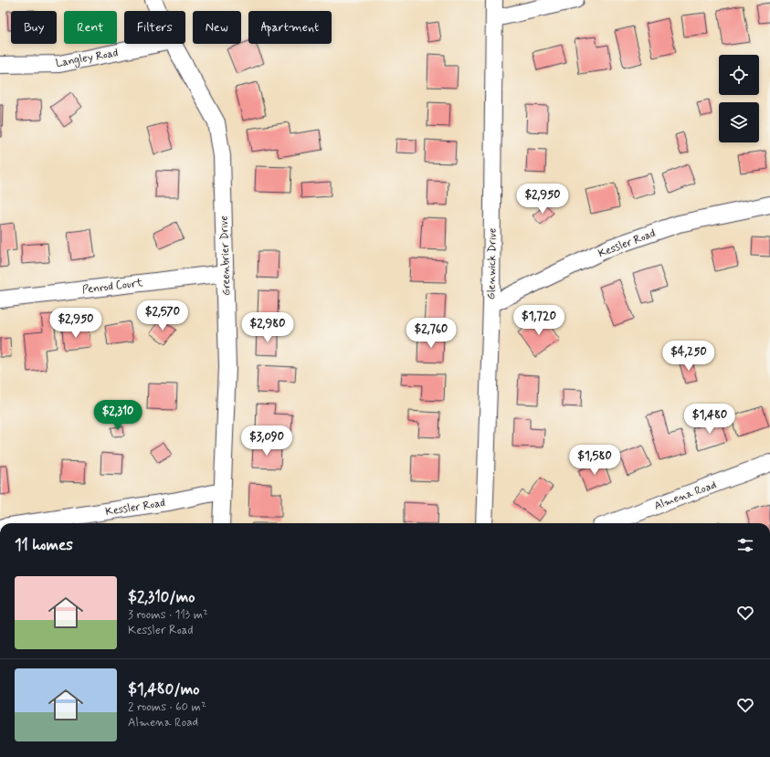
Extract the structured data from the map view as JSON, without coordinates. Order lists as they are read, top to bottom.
{
  "streets": {
    "street": [
      "Langley Road",
      "Kessler Road",
      "Greenbrier Drive",
      "Glenwick Drive",
      "Penrod Court",
      "Almena Road"
    ]
  },
  "crossings": [
    ["Kessler Road", "Greenbrier Drive"],
    ["Kessler Road", "Glenwick Drive"],
    ["Greenbrier Drive", "Penrod Court"]
  ],
  "page": {
    "chip": [
      "Buy",
      "Rent",
      "Filters",
      "New",
      "Apartment"
    ],
    "price": [
      "$2,950",
      "$2,570",
      "$1,720",
      "$2,950",
      "$2,980",
      "$2,760",
      "$4,250",
      "$2,310",
      "$1,480",
      "$3,090",
      "$1,580"
    ],
    "heading": "11 homes",
    "list": [
      {
        "name": "$2,310/mo",
        "note": "3 rooms · 113 m² · Kessler Road"
      },
      {
        "name": "$1,480/mo",
        "note": "2 rooms · 60 m² · Almena Road"
      }
    ]
  }
}
